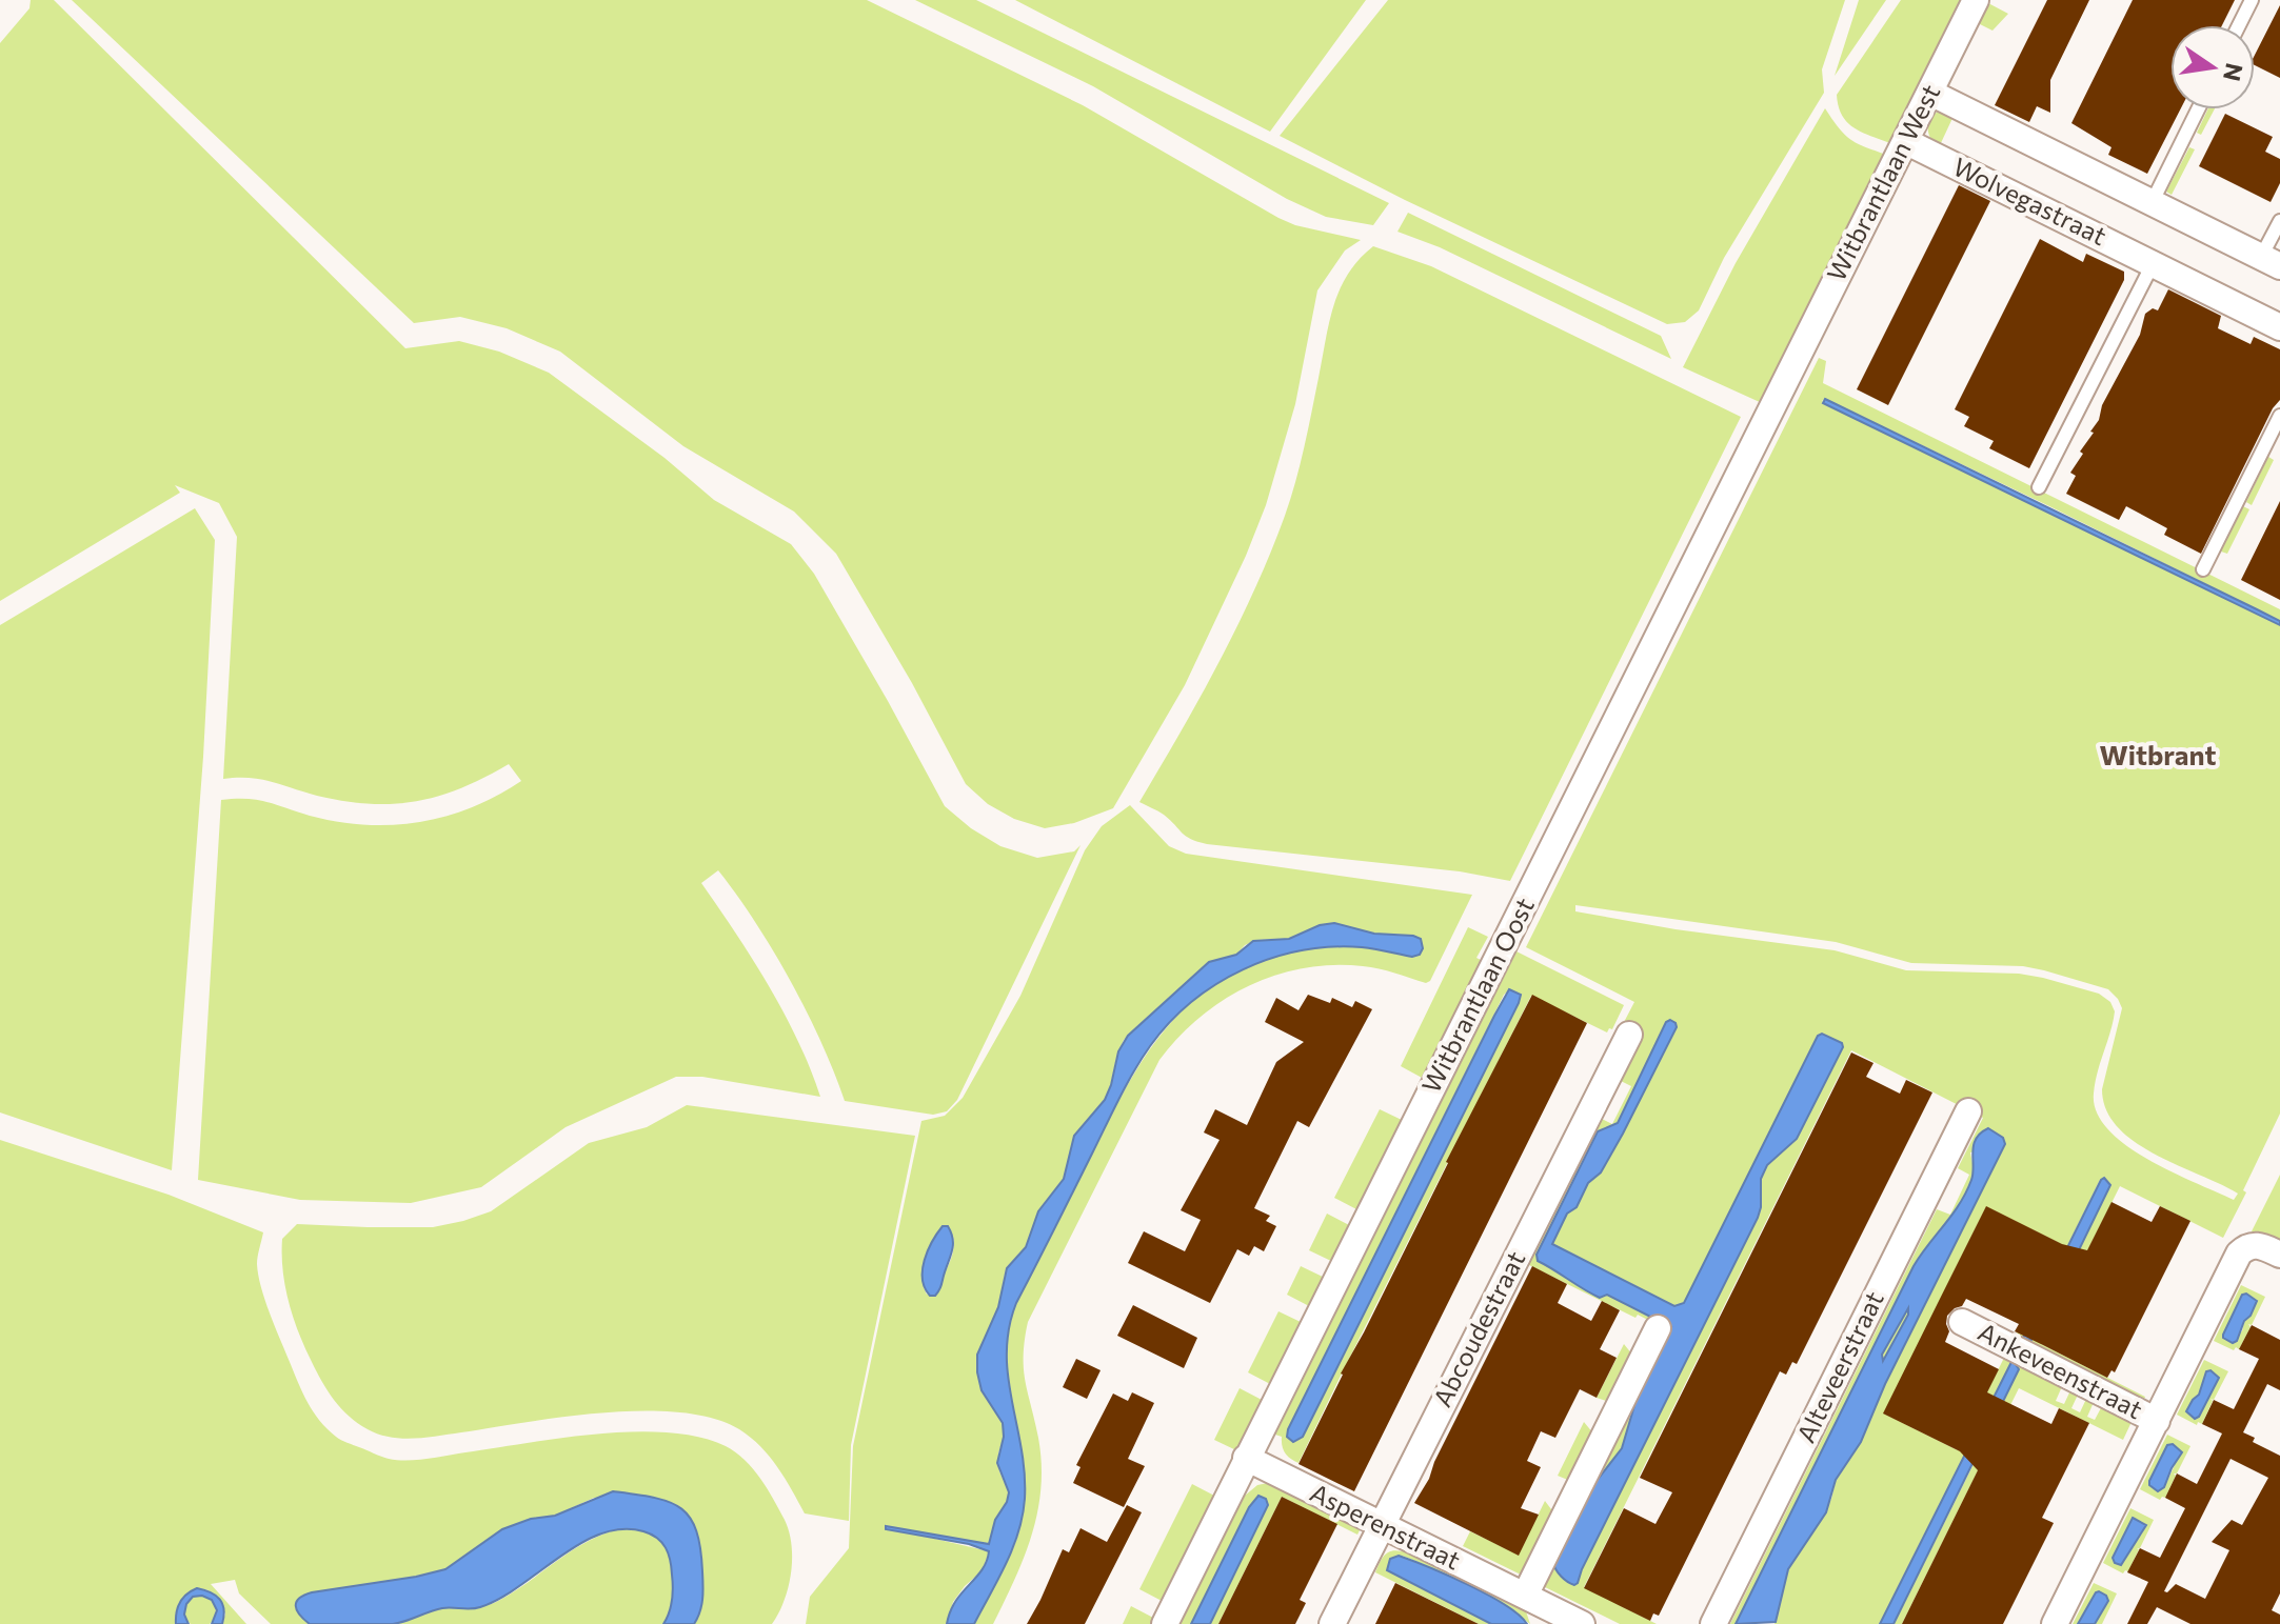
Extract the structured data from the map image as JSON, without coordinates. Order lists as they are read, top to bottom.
{
  "streets": {
    "street": [
      "Witbrantlaan West",
      "Wolvegastraat",
      "Witbrantlaan Oost",
      "Abcoudestraat",
      "Alteveerstraat",
      "Ankeveenstraat",
      "Asperenstraat"
    ]
  },
  "crossings": [
    ["Witbrantlaan West", "Wolvegastraat"],
    ["Witbrantlaan West", "Witbrantlaan Oost"],
    ["Witbrantlaan Oost", "Asperenstraat"],
    ["Abcoudestraat", "Asperenstraat"]
  ],
  "districts": ["Witbrant"],
  "north": "right"
}
